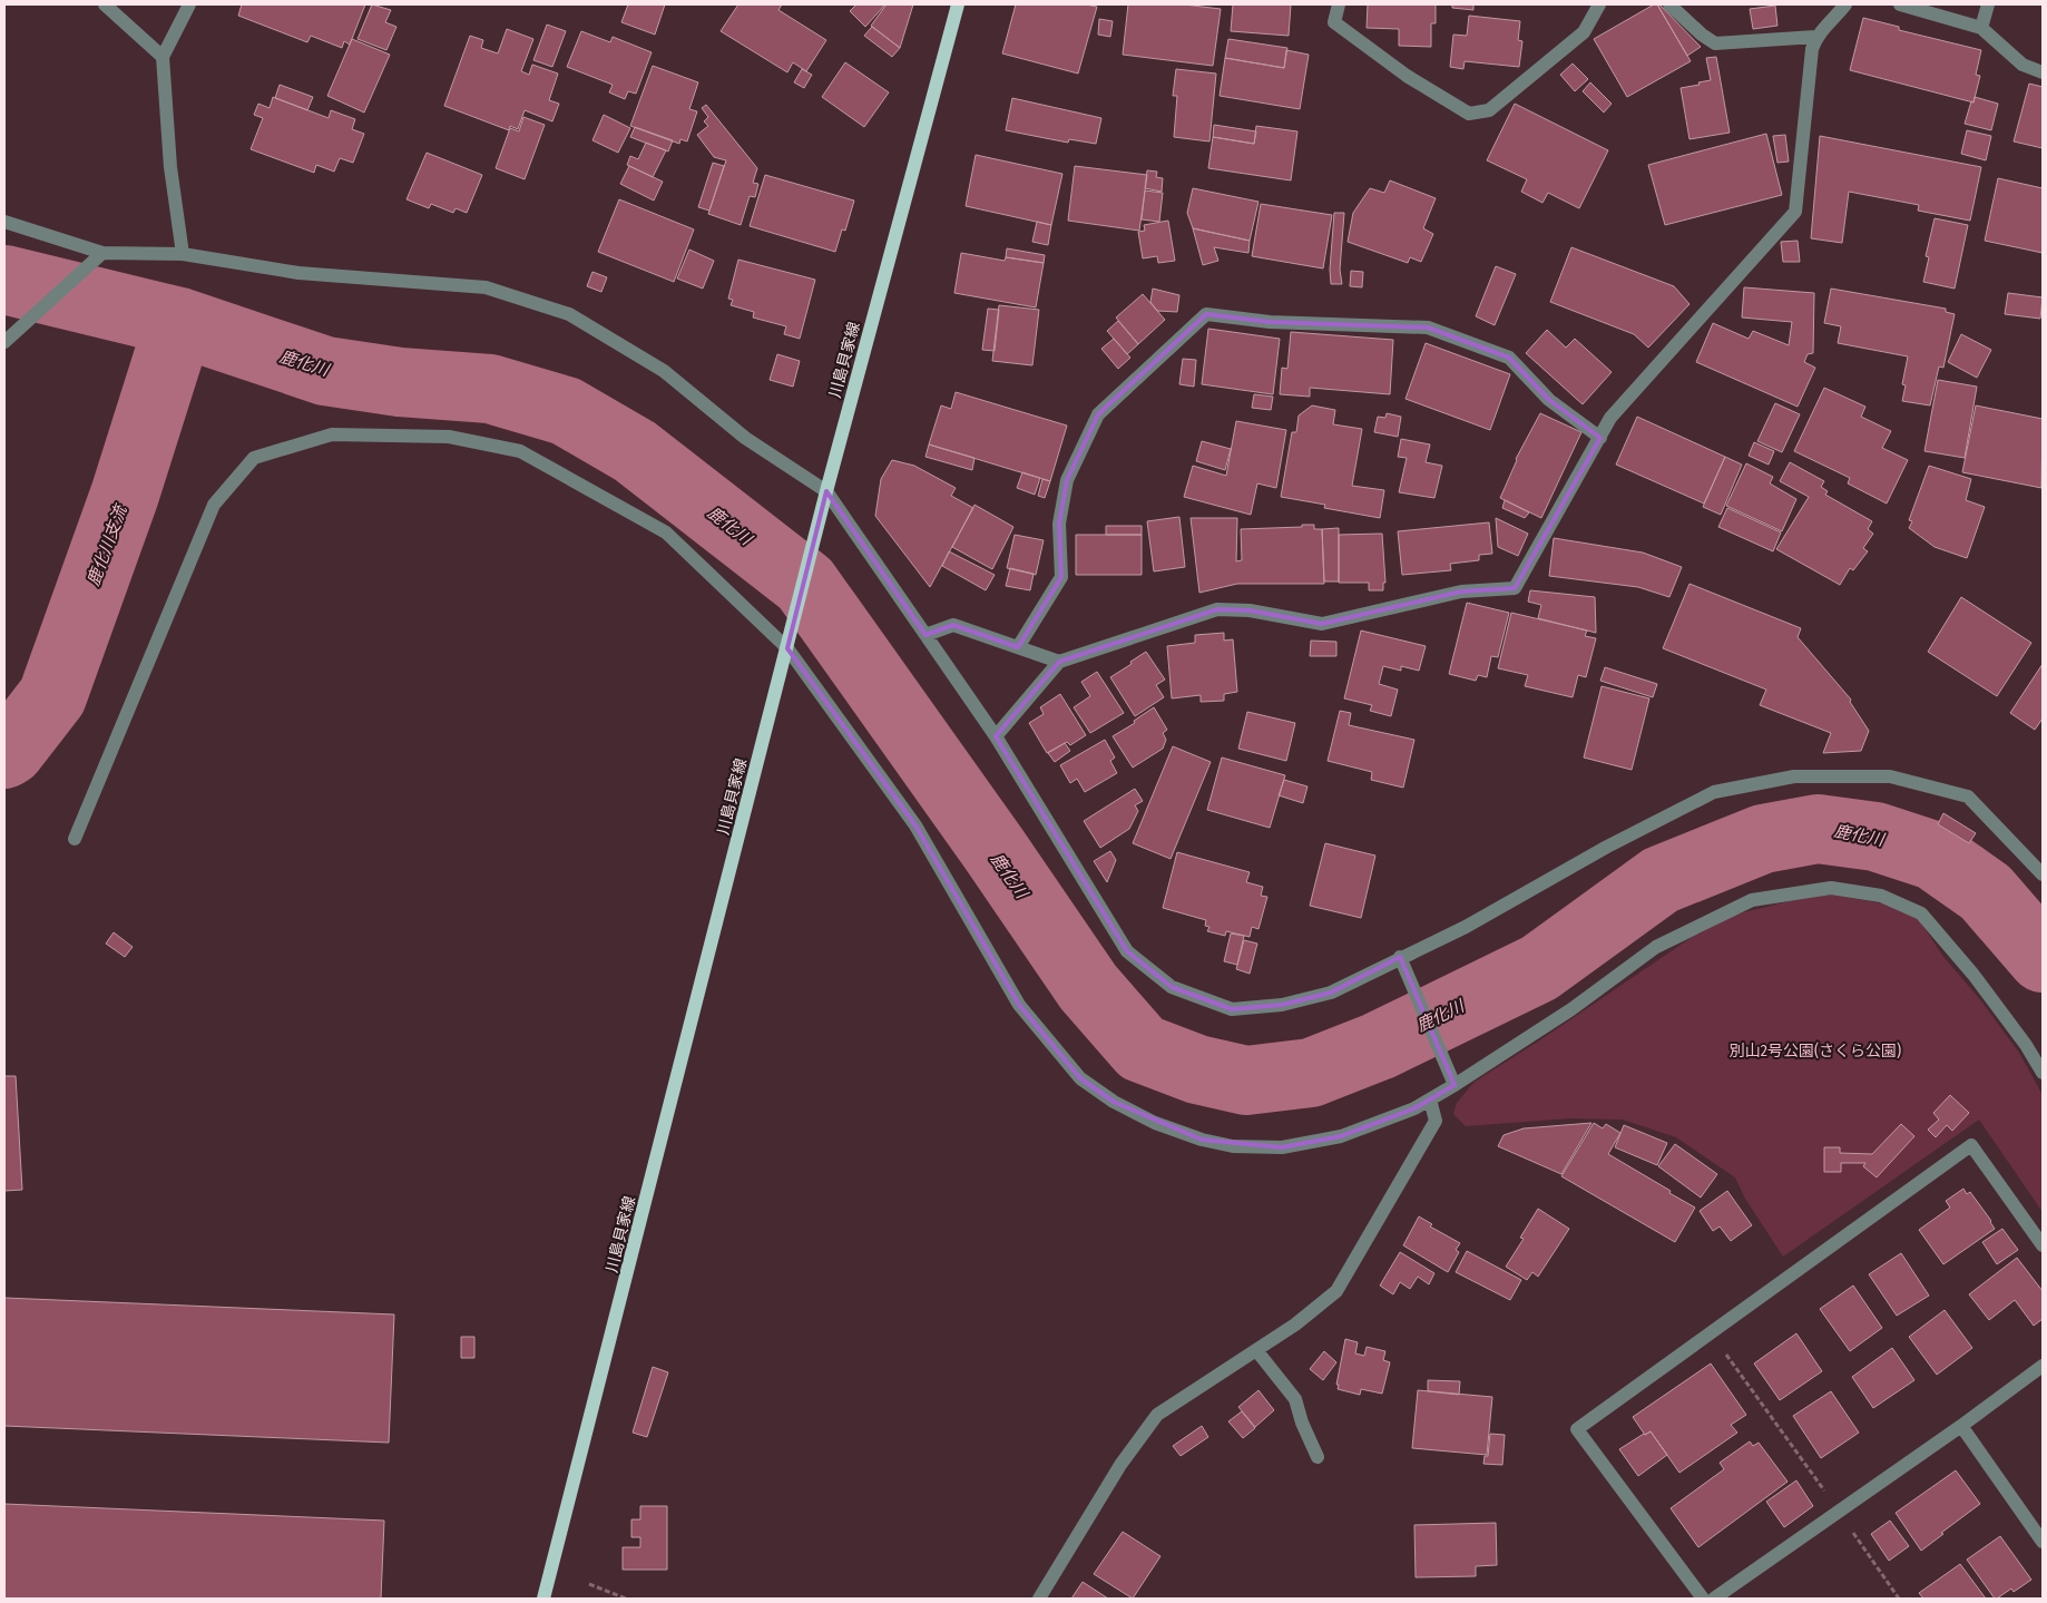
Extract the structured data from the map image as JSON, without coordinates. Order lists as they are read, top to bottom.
{
  "streets": {
    "main road": ["川島貝家線"]
  },
  "water": ["鹿化川", "鹿化川支流"],
  "parks": ["別山2号公園(さくら公園)"]
}
